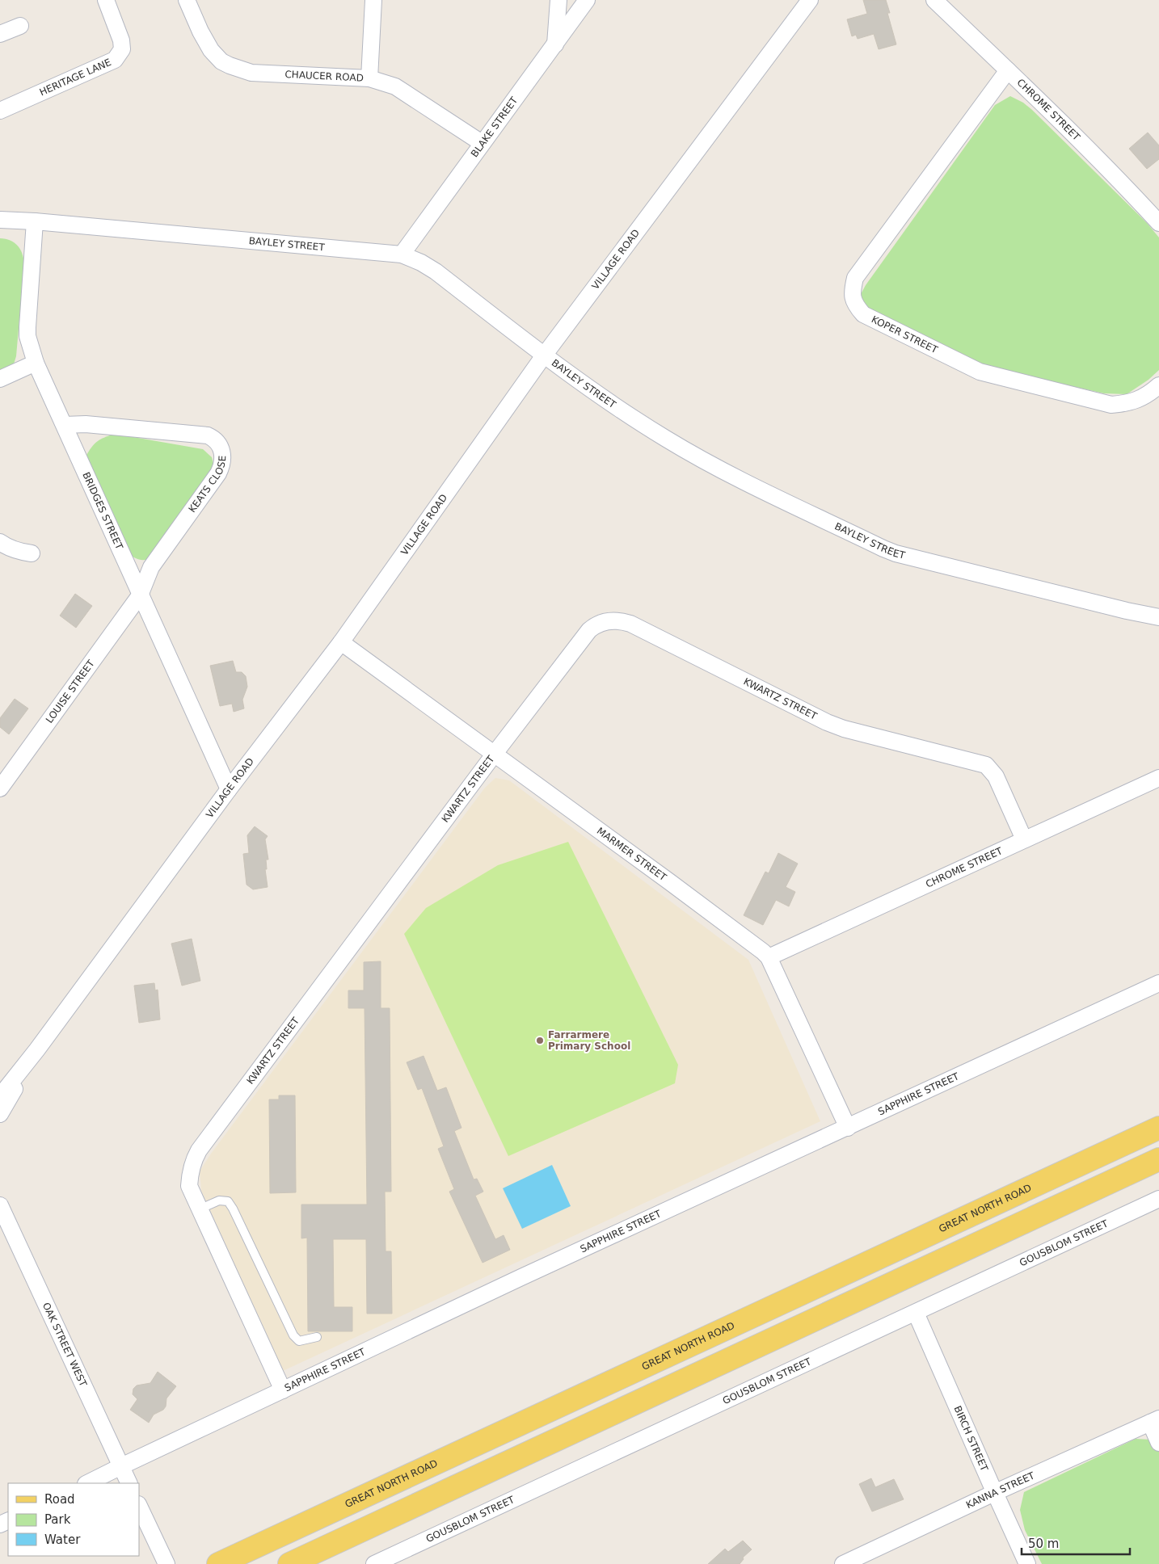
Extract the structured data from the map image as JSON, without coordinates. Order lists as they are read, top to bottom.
{
  "streets": {
    "main road": ["GREAT NORTH ROAD"],
    "street": [
      "HERITAGE LANE",
      "CHAUCER ROAD",
      "CHROME STREET",
      "BLAKE STREET",
      "BAYLEY STREET",
      "VILLAGE ROAD",
      "KOPER STREET",
      "KEATS CLOSE",
      "BRIDGES STREET",
      "LOUISE STREET",
      "KWARTZ STREET",
      "MARMER STREET",
      "SAPPHIRE STREET",
      "GOUSBLOM STREET",
      "OAK STREET WEST",
      "BIRCH STREET",
      "KANNA STREET"
    ]
  },
  "crossings": [
    ["CHAUCER ROAD", "BLAKE STREET"],
    ["CHROME STREET", "KOPER STREET"],
    ["CHROME STREET", "KWARTZ STREET"],
    ["CHROME STREET", "MARMER STREET"],
    ["BLAKE STREET", "BAYLEY STREET"],
    ["BAYLEY STREET", "VILLAGE ROAD"],
    ["BAYLEY STREET", "BRIDGES STREET"],
    ["VILLAGE ROAD", "BRIDGES STREET"],
    ["VILLAGE ROAD", "MARMER STREET"],
    ["KEATS CLOSE", "BRIDGES STREET"],
    ["KEATS CLOSE", "LOUISE STREET"],
    ["BRIDGES STREET", "LOUISE STREET"],
    ["KWARTZ STREET", "MARMER STREET"],
    ["KWARTZ STREET", "SAPPHIRE STREET"],
    ["MARMER STREET", "SAPPHIRE STREET"],
    ["SAPPHIRE STREET", "OAK STREET WEST"],
    ["GOUSBLOM STREET", "BIRCH STREET"],
    ["BIRCH STREET", "KANNA STREET"]
  ],
  "places": ["Farrarmere Primary School"],
  "legend": ["Road", "Park", "Water"],
  "scale_bar": "50 m"
}
